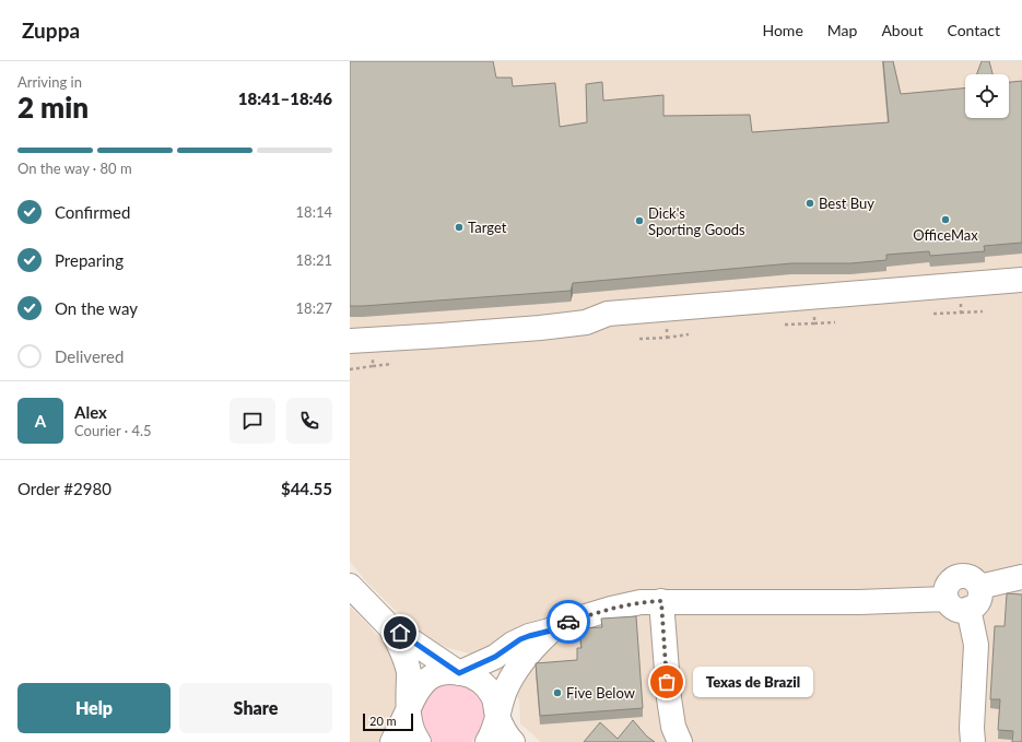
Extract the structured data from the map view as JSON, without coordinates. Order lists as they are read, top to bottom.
{
  "places": [
    "Best Buy",
    "OfficeMax",
    "Dick's Sporting Goods",
    "Target",
    "Texas de Brazil",
    "Five Below"
  ],
  "scale_bar": "20 m",
  "page": {
    "header": "Zuppa",
    "nav": [
      "Home",
      "Map",
      "About",
      "Contact"
    ],
    "heading": ["2 min", "Arriving in", "18:41–18:46"],
    "panel": [
      "Alex",
      "Courier · 4.5",
      "Order #2980",
      "$44.55"
    ],
    "bar": "On the way · 80 m",
    "list": [
      ["Confirmed", "18:14"],
      ["Preparing", "18:21"],
      ["On the way", "18:27"],
      "Delivered"
    ],
    "round": "A",
    "bubble": "Texas de Brazil",
    "buttons": ["Help", "Share"],
    "scale": "20 m"
  }
}
